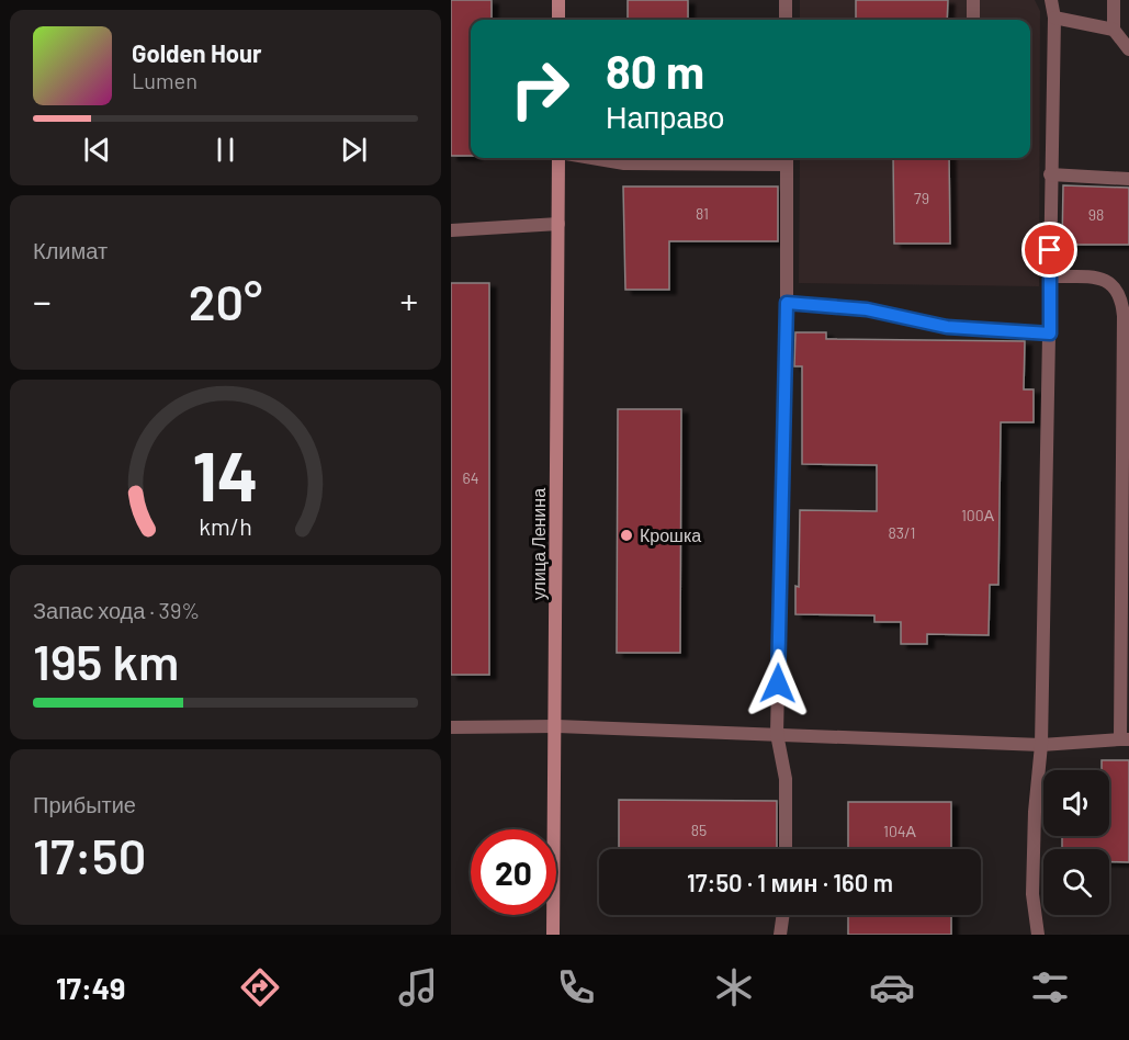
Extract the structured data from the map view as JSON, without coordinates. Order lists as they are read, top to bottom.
{
  "streets": {
    "street": ["улица Ленина"]
  },
  "places": ["Крошка"],
  "house_numbers": [
    "79",
    "81",
    "98",
    "64",
    "100А",
    "83/1",
    "85",
    "104А"
  ],
  "page": {
    "turn": ["80 m", "Направо"],
    "song": ["Golden Hour", "Lumen"],
    "tile": [
      "Климат",
      ["Запас хода · 39%", "195 km"],
      ["Прибытие", "17:50"]
    ],
    "heat": ["−", "20°", "+"],
    "limit": "20",
    "trip": "17:50 · 1 мин · 160 m",
    "tabs": "17:49",
    "gauge": ["14", "km/h"]
  }
}
